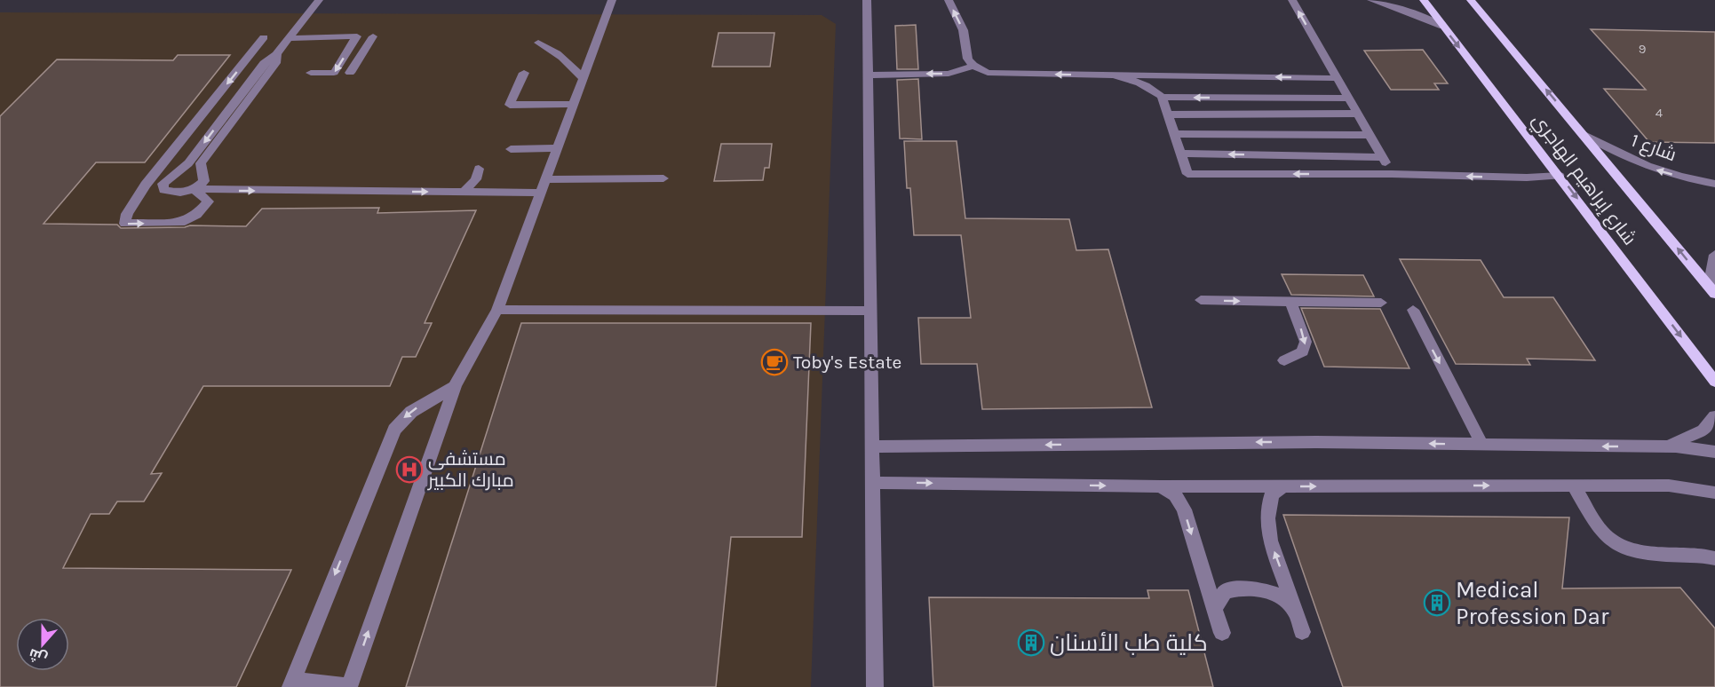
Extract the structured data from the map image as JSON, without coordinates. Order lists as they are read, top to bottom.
{
  "streets": {
    "main road": ["شارع إبراهيم الهاجري"],
    "street": ["شارع 1"]
  },
  "crossings": [
    ["شارع 1", "شارع إبراهيم الهاجري"]
  ],
  "one_way": ["شارع 1"],
  "places": {
    "cafe": ["Toby's Estate"],
    "hospital": ["مستشفى مبارك الكبير"],
    "building": ["Medical Profession Dar", "كلية طب الأسنان"]
  },
  "house_numbers": ["9", "4"],
  "north": "bottom"
}
